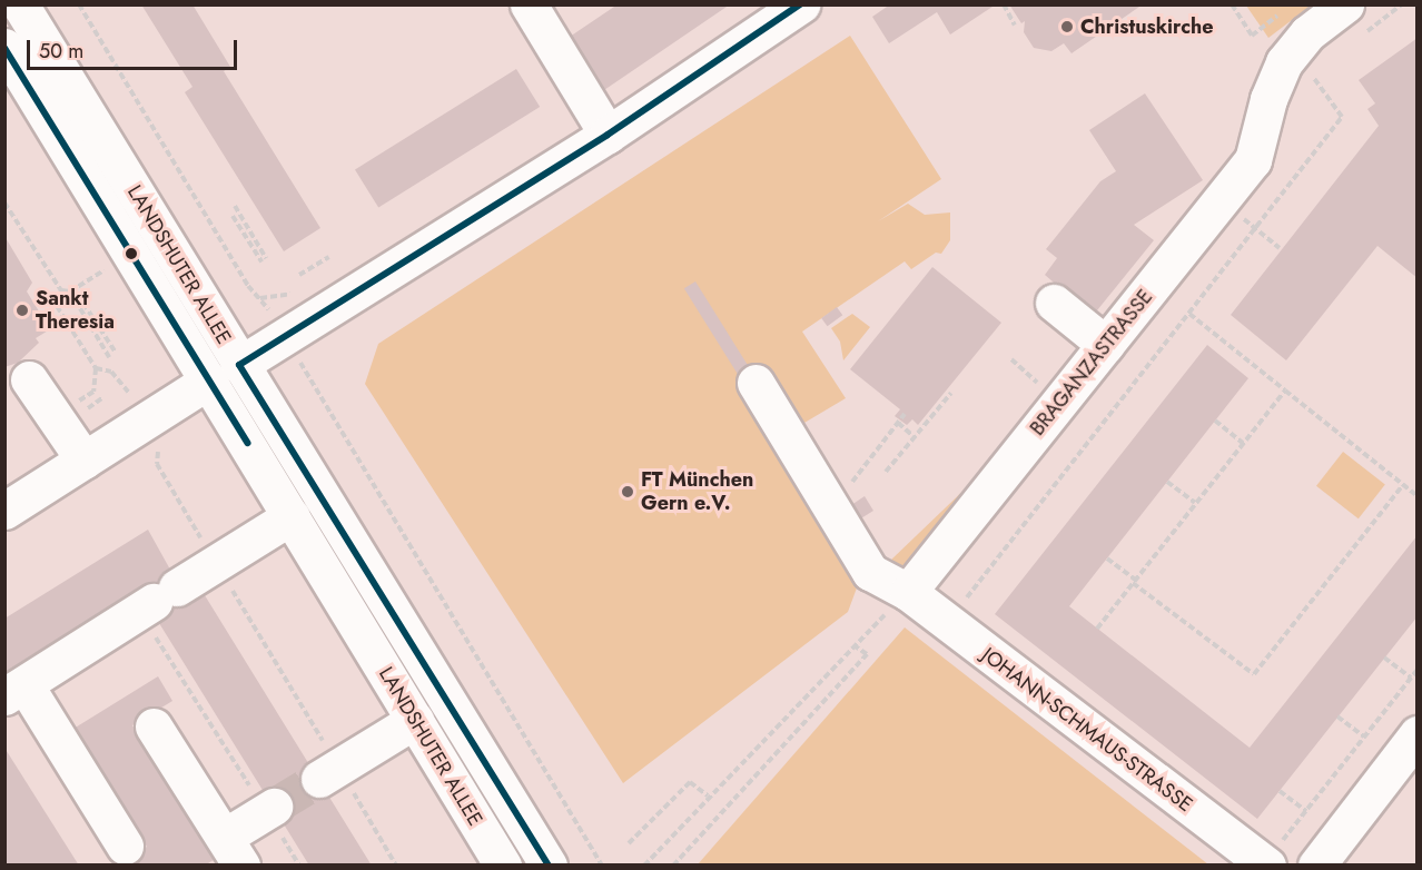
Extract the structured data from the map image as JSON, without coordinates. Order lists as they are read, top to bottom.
{
  "streets": {
    "street": ["LANDSHUTER ALLEE", "BRAGANZASTRASSE", "JOHANN-SCHMAUS-STRASSE"]
  },
  "crossings": [
    ["BRAGANZASTRASSE", "JOHANN-SCHMAUS-STRASSE"]
  ],
  "places": ["Christuskirche", "Sankt Theresia", "FT München Gern e.V."],
  "scale_bar": "50 m"
}
